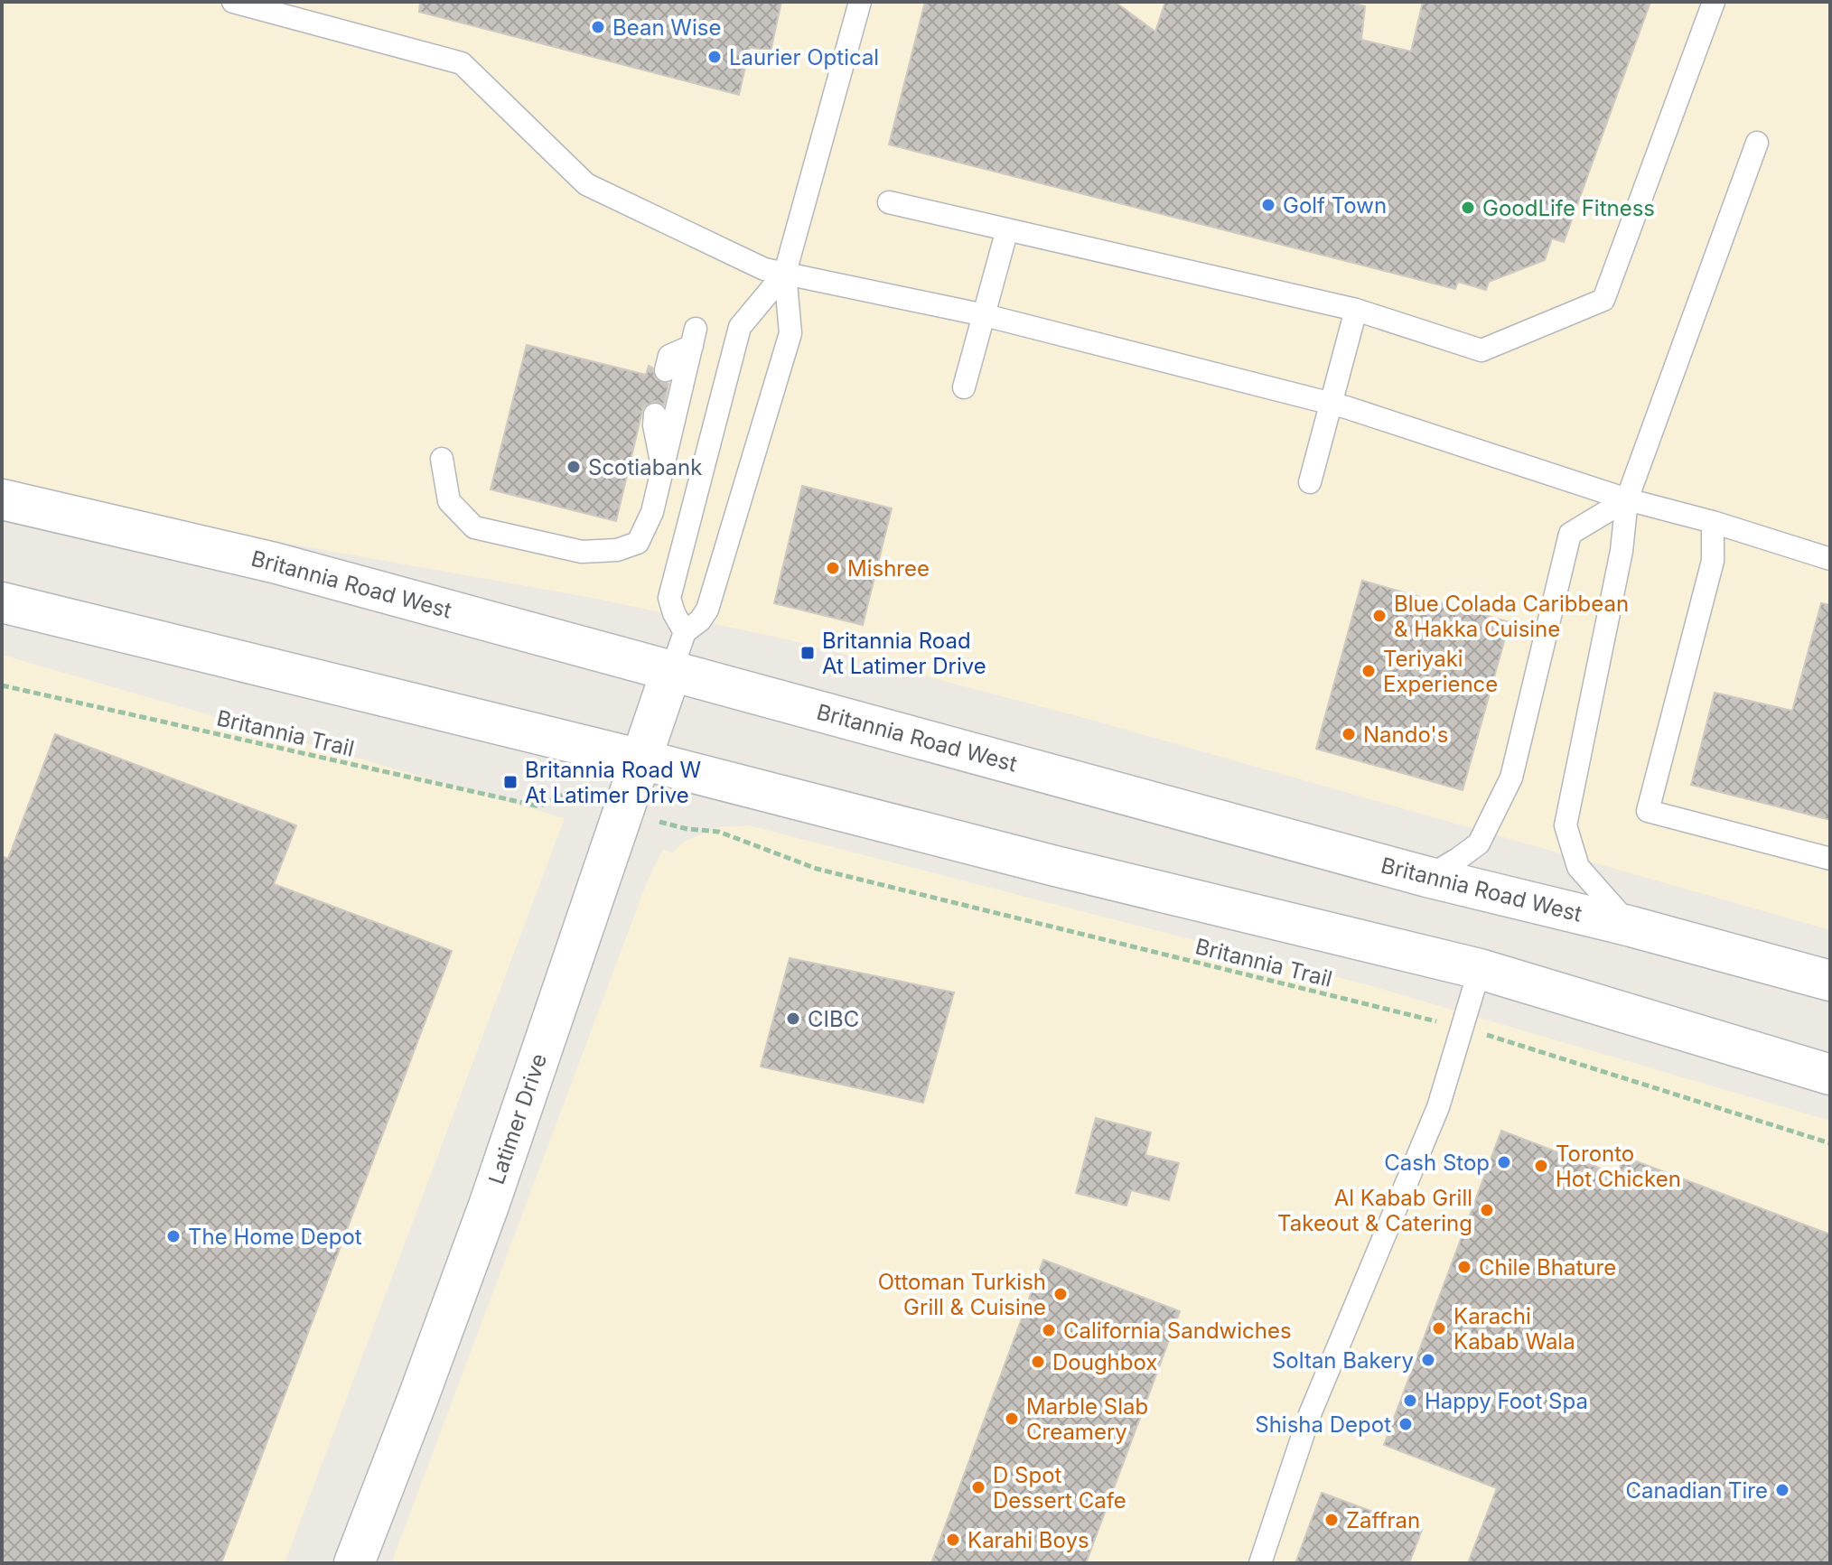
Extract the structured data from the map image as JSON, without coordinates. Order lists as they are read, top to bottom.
{
  "streets": {
    "main road": ["Britannia Road West", "Latimer Drive"],
    "path": ["Britannia Trail"]
  },
  "crossings": [
    ["Britannia Road West", "Latimer Drive"]
  ],
  "places": {
    "other": [
      "Bean Wise",
      "Laurier Optical",
      "Golf Town",
      "GoodLife Fitness",
      "Scotiabank",
      "Mishree",
      "Blue Colada Caribbean & Hakka Cuisine",
      "Teriyaki Experience",
      "Nando's",
      "CIBC",
      "Cash Stop",
      "Toronto Hot Chicken",
      "Al Kabab Grill Takeout & Catering",
      "The Home Depot",
      "Chile Bhature",
      "Ottoman Turkish Grill & Cuisine",
      "Karachi Kabab Wala",
      "California Sandwiches",
      "Soltan Bakery",
      "Doughbox",
      "Happy Foot Spa",
      "Marble Slab Creamery",
      "Shisha Depot",
      "D Spot Dessert Cafe",
      "Canadian Tire",
      "Zaffran",
      "Karahi Boys"
    ],
    "transit": ["Britannia Road At Latimer Drive", "Britannia Road W At Latimer Drive"]
  }
}
